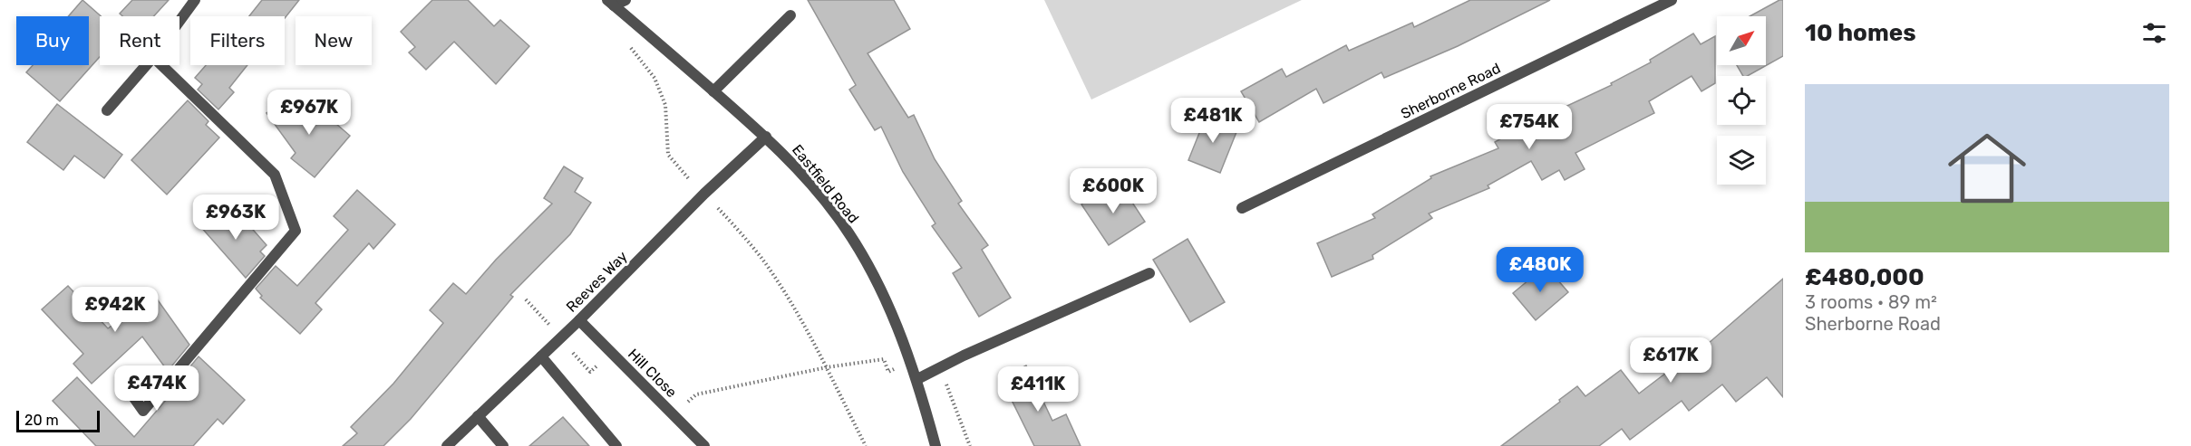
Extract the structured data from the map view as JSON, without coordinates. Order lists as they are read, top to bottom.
{
  "streets": {
    "street": [
      "Sherborne Road",
      "Eastfield Road",
      "Reeves Way",
      "Hill Close"
    ]
  },
  "crossings": [
    ["Eastfield Road", "Reeves Way"],
    ["Reeves Way", "Hill Close"]
  ],
  "scale_bar": "20 m",
  "north": "top right",
  "page": {
    "heading": "10 homes",
    "chip": [
      "Buy",
      "Rent",
      "Filters",
      "New"
    ],
    "list": [
      {
        "name": "£480,000",
        "note": "3 rooms · 89 m² · Sherborne Road"
      }
    ],
    "price": [
      "£967K",
      "£481K",
      "£754K",
      "£600K",
      "£963K",
      "£480K",
      "£942K",
      "£617K",
      "£474K",
      "£411K"
    ],
    "scale": "20 m"
  }
}
